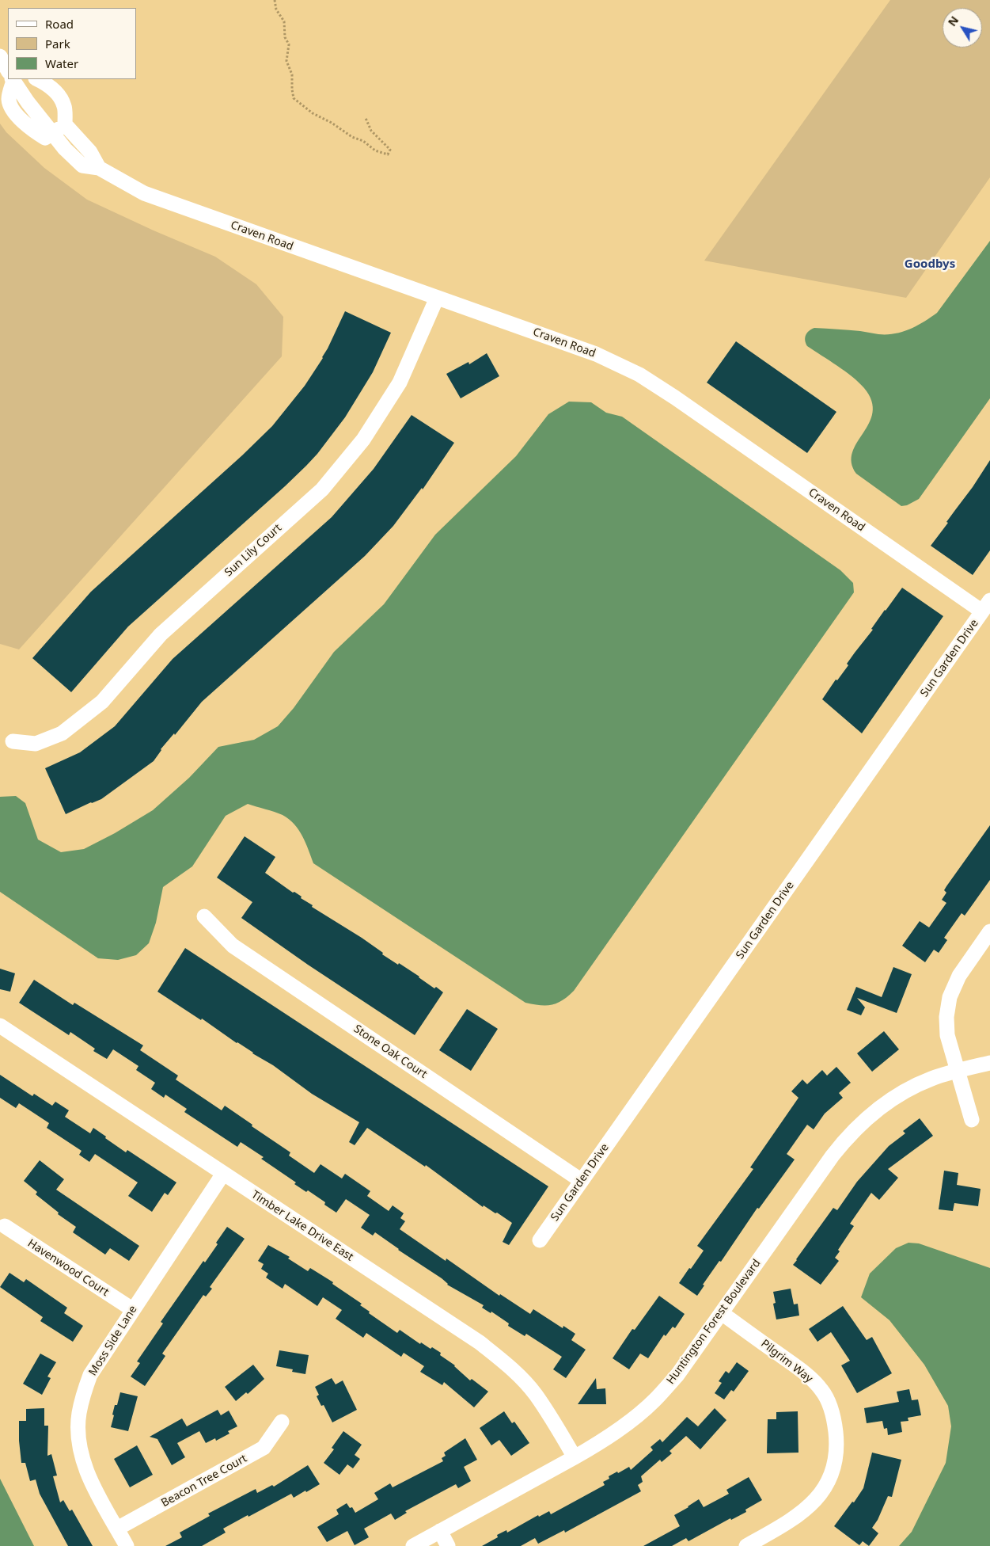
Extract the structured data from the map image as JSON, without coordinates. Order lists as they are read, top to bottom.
{
  "streets": {
    "street": [
      "Craven Road",
      "Sun Lily Court",
      "Sun Garden Drive",
      "Stone Oak Court",
      "Timber Lake Drive East",
      "Havenwood Court",
      "Huntington Forest Boulevard",
      "Moss Side Lane",
      "Pilgrim Way",
      "Beacon Tree Court"
    ]
  },
  "crossings": [
    ["Craven Road", "Sun Lily Court"],
    ["Craven Road", "Sun Garden Drive"],
    ["Sun Garden Drive", "Stone Oak Court"],
    ["Timber Lake Drive East", "Huntington Forest Boulevard"],
    ["Timber Lake Drive East", "Moss Side Lane"],
    ["Havenwood Court", "Moss Side Lane"],
    ["Huntington Forest Boulevard", "Pilgrim Way"],
    ["Moss Side Lane", "Beacon Tree Court"]
  ],
  "districts": ["Goodbys"],
  "legend": ["Road", "Park", "Water"],
  "north": "top left"
}
